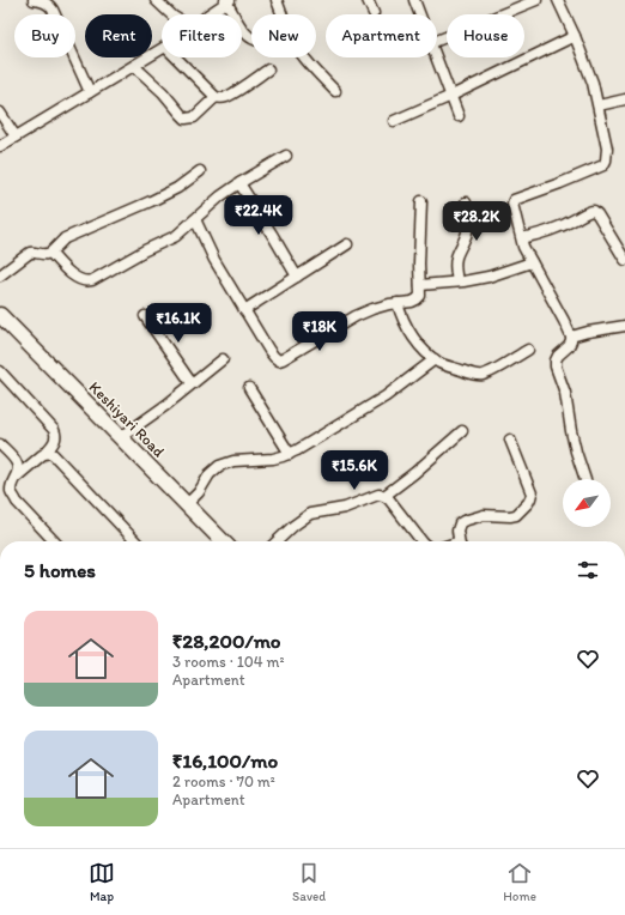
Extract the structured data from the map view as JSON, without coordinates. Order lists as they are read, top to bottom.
{
  "streets": {
    "main road": ["Keshiyari Road"]
  },
  "north": "bottom left",
  "page": {
    "chip": [
      "Buy",
      "Rent",
      "Filters",
      "New",
      "Apartment",
      "House"
    ],
    "price": [
      "₹22.4K",
      "₹28.2K",
      "₹16.1K",
      "₹18K",
      "₹15.6K"
    ],
    "heading": "5 homes",
    "list": [
      {
        "name": "₹28,200/mo",
        "note": "3 rooms · 104 m² · Apartment"
      },
      {
        "name": "₹16,100/mo",
        "note": "2 rooms · 70 m² · Apartment"
      }
    ],
    "tabs": ["Map", "Saved", "Home"]
  }
}
